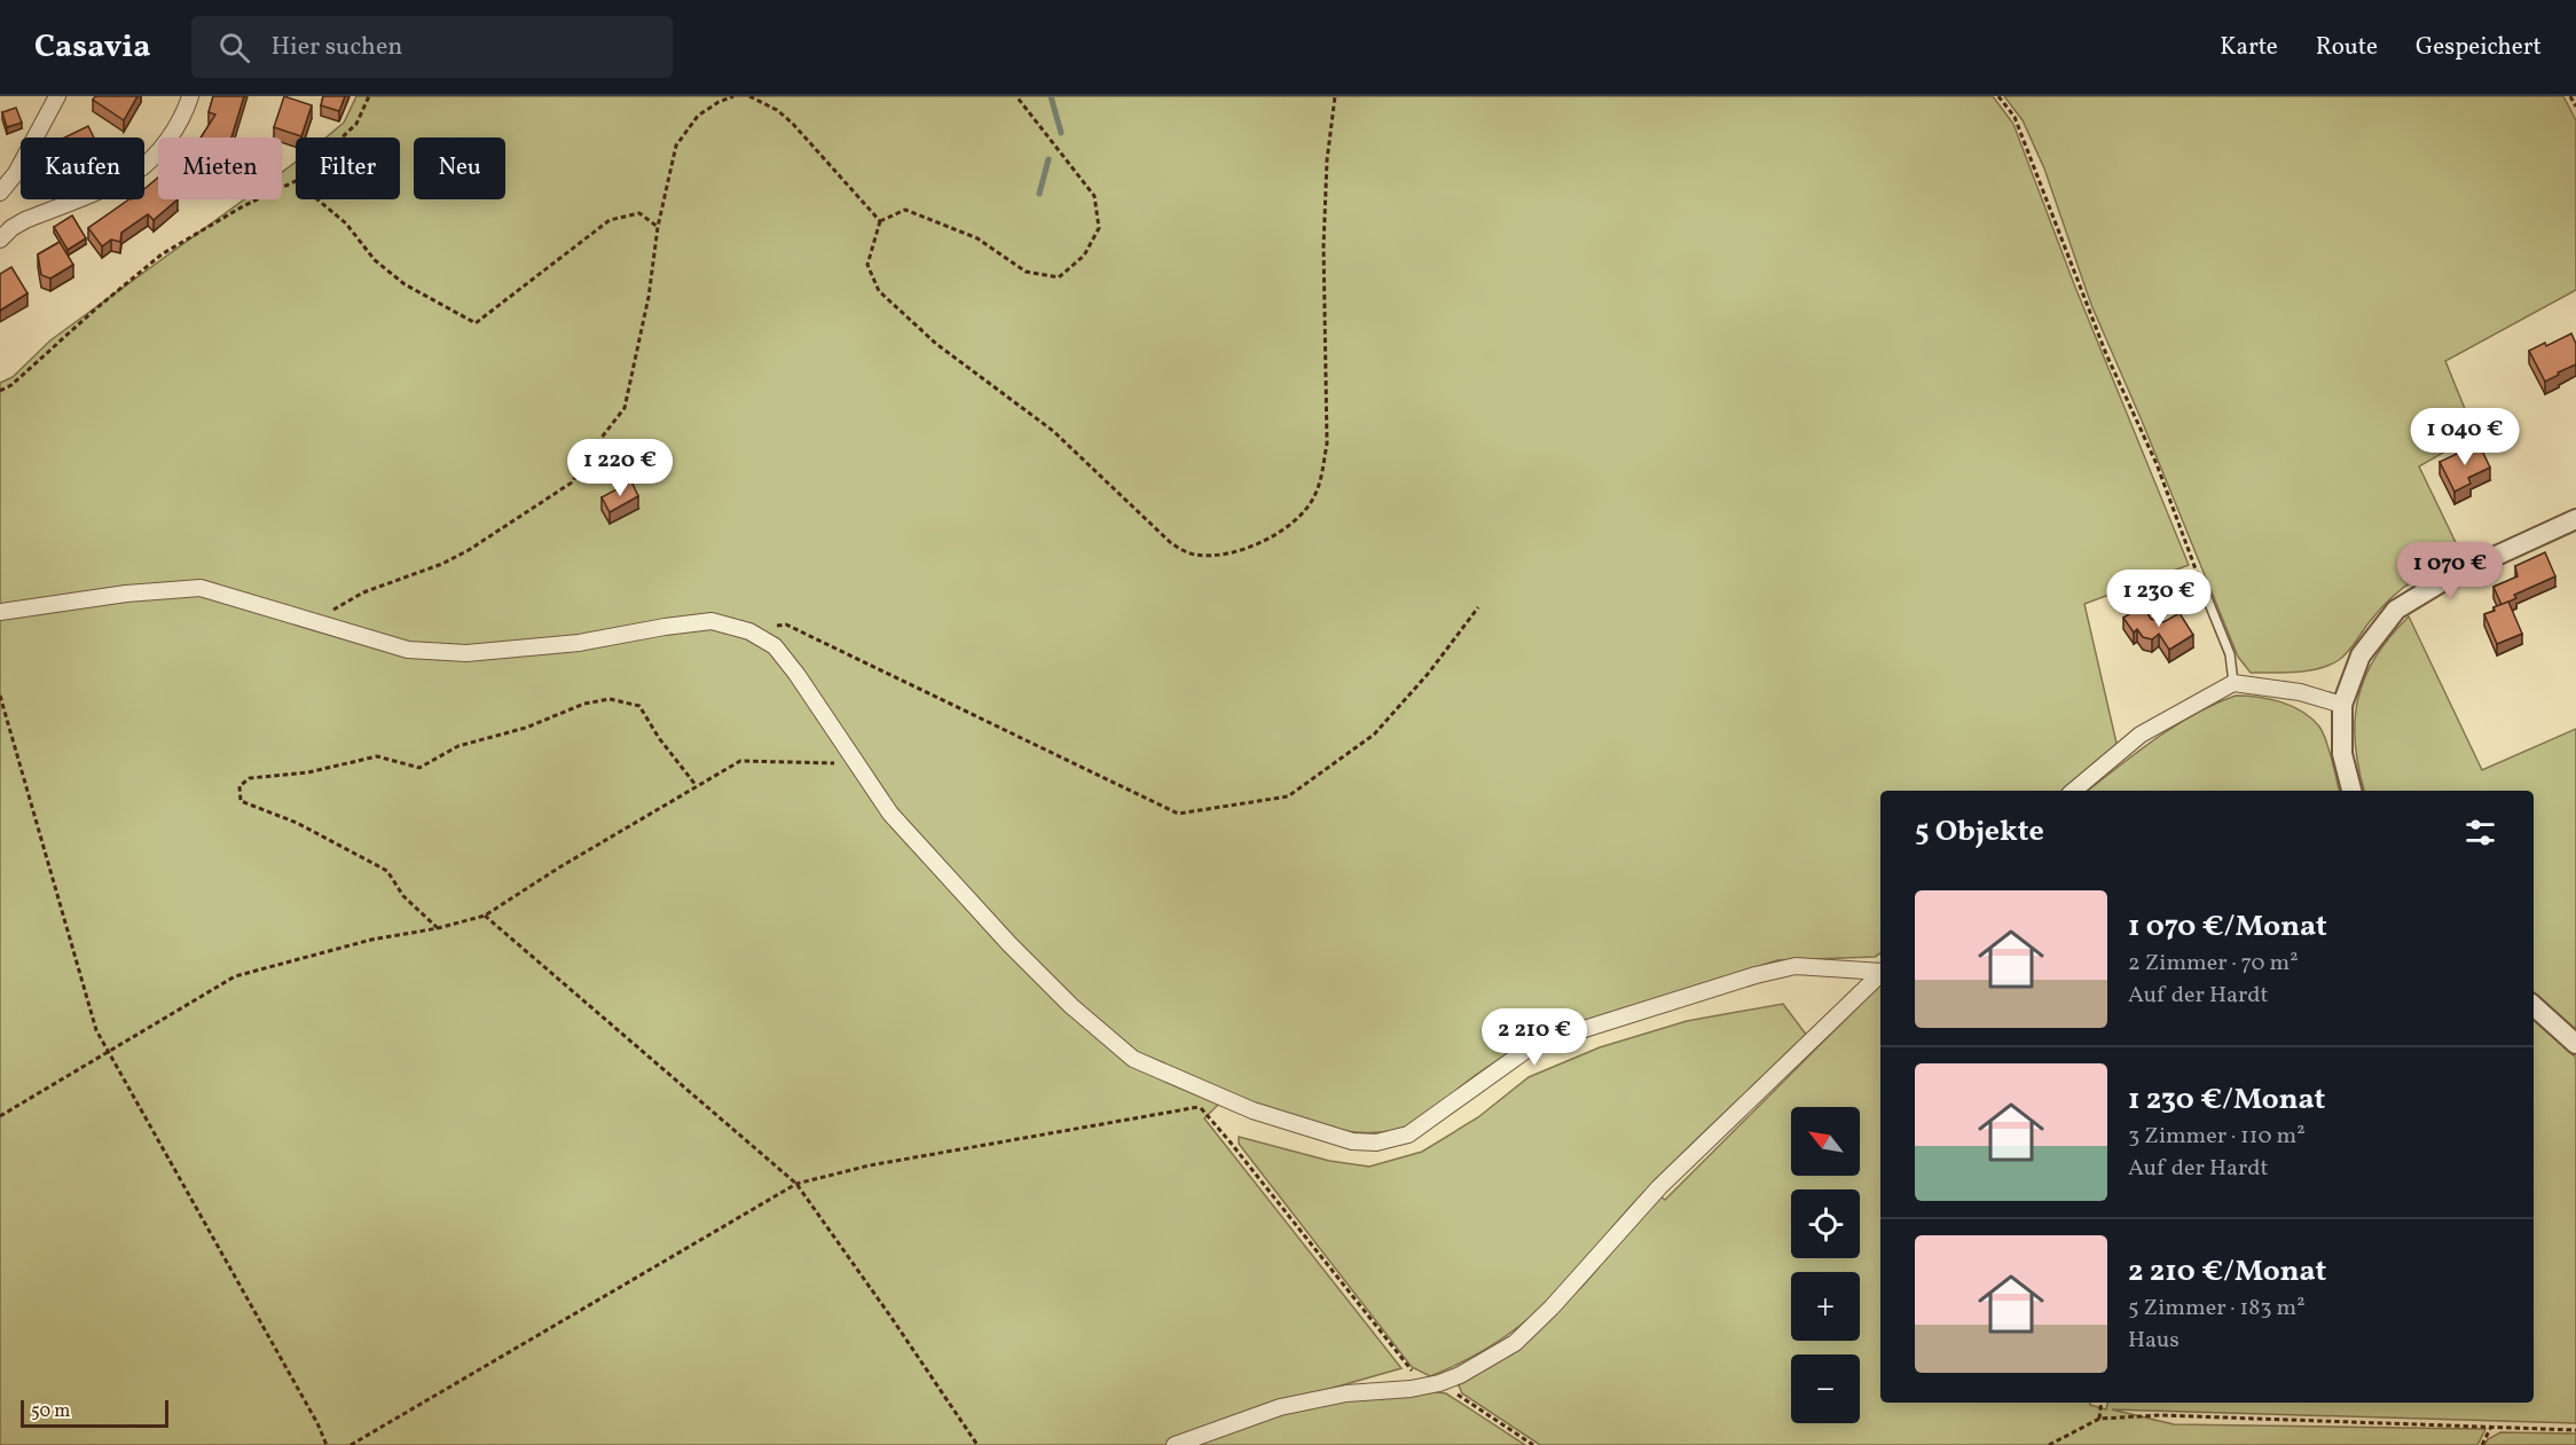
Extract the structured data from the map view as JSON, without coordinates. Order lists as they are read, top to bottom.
{
  "scale_bar": "50 m",
  "north": "top left",
  "page": {
    "header": "Casavia",
    "search": "Hier suchen",
    "nav": ["Karte", "Route", "Gespeichert"],
    "chip": [
      "Kaufen",
      "Mieten",
      "Filter",
      "Neu"
    ],
    "price": [
      "1 040 €",
      "1 220 €",
      "1 070 €",
      "1 230 €",
      "2 210 €"
    ],
    "heading": "5 Objekte",
    "list": [
      {
        "name": "1 070 €/Monat",
        "note": "2 Zimmer · 70 m² · Auf der Hardt"
      },
      {
        "name": "1 230 €/Monat",
        "note": "3 Zimmer · 110 m² · Auf der Hardt"
      },
      {
        "name": "2 210 €/Monat",
        "note": "5 Zimmer · 183 m² · Haus"
      }
    ],
    "map_buttons": ["+", "−"],
    "scale": "50 m"
  }
}
